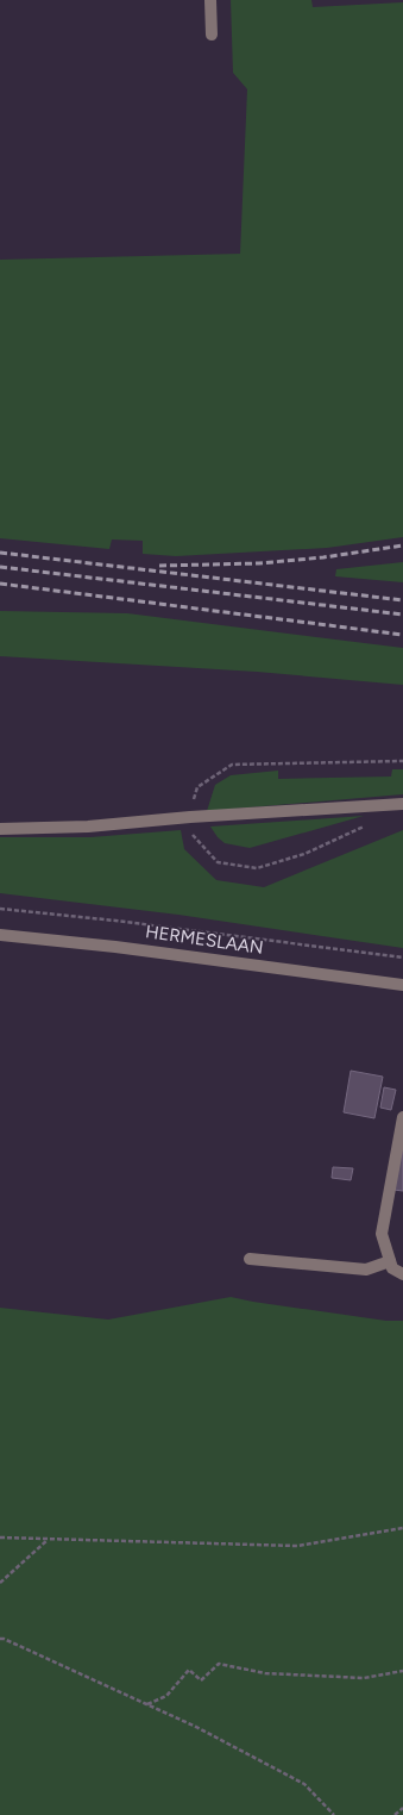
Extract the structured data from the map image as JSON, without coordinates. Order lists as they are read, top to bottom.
{
  "streets": {
    "street": ["HERMESLAAN"]
  }
}
